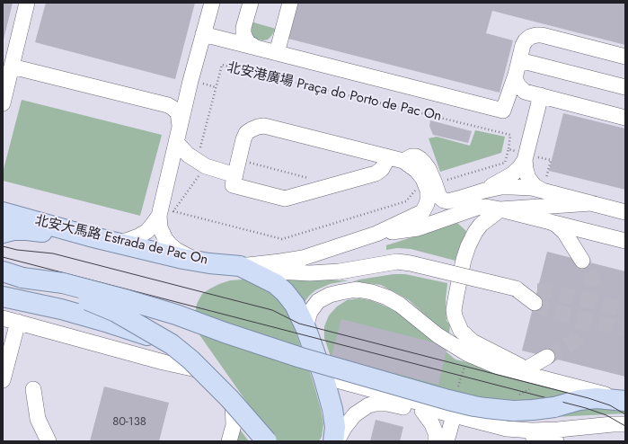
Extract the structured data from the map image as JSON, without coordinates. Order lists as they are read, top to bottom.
{
  "streets": {
    "main road": ["北安大馬路 Estrada de Pac On"],
    "path": ["北安港廣場 Praça do Porto de Pac On"]
  },
  "house_numbers": ["80-138"]
}
